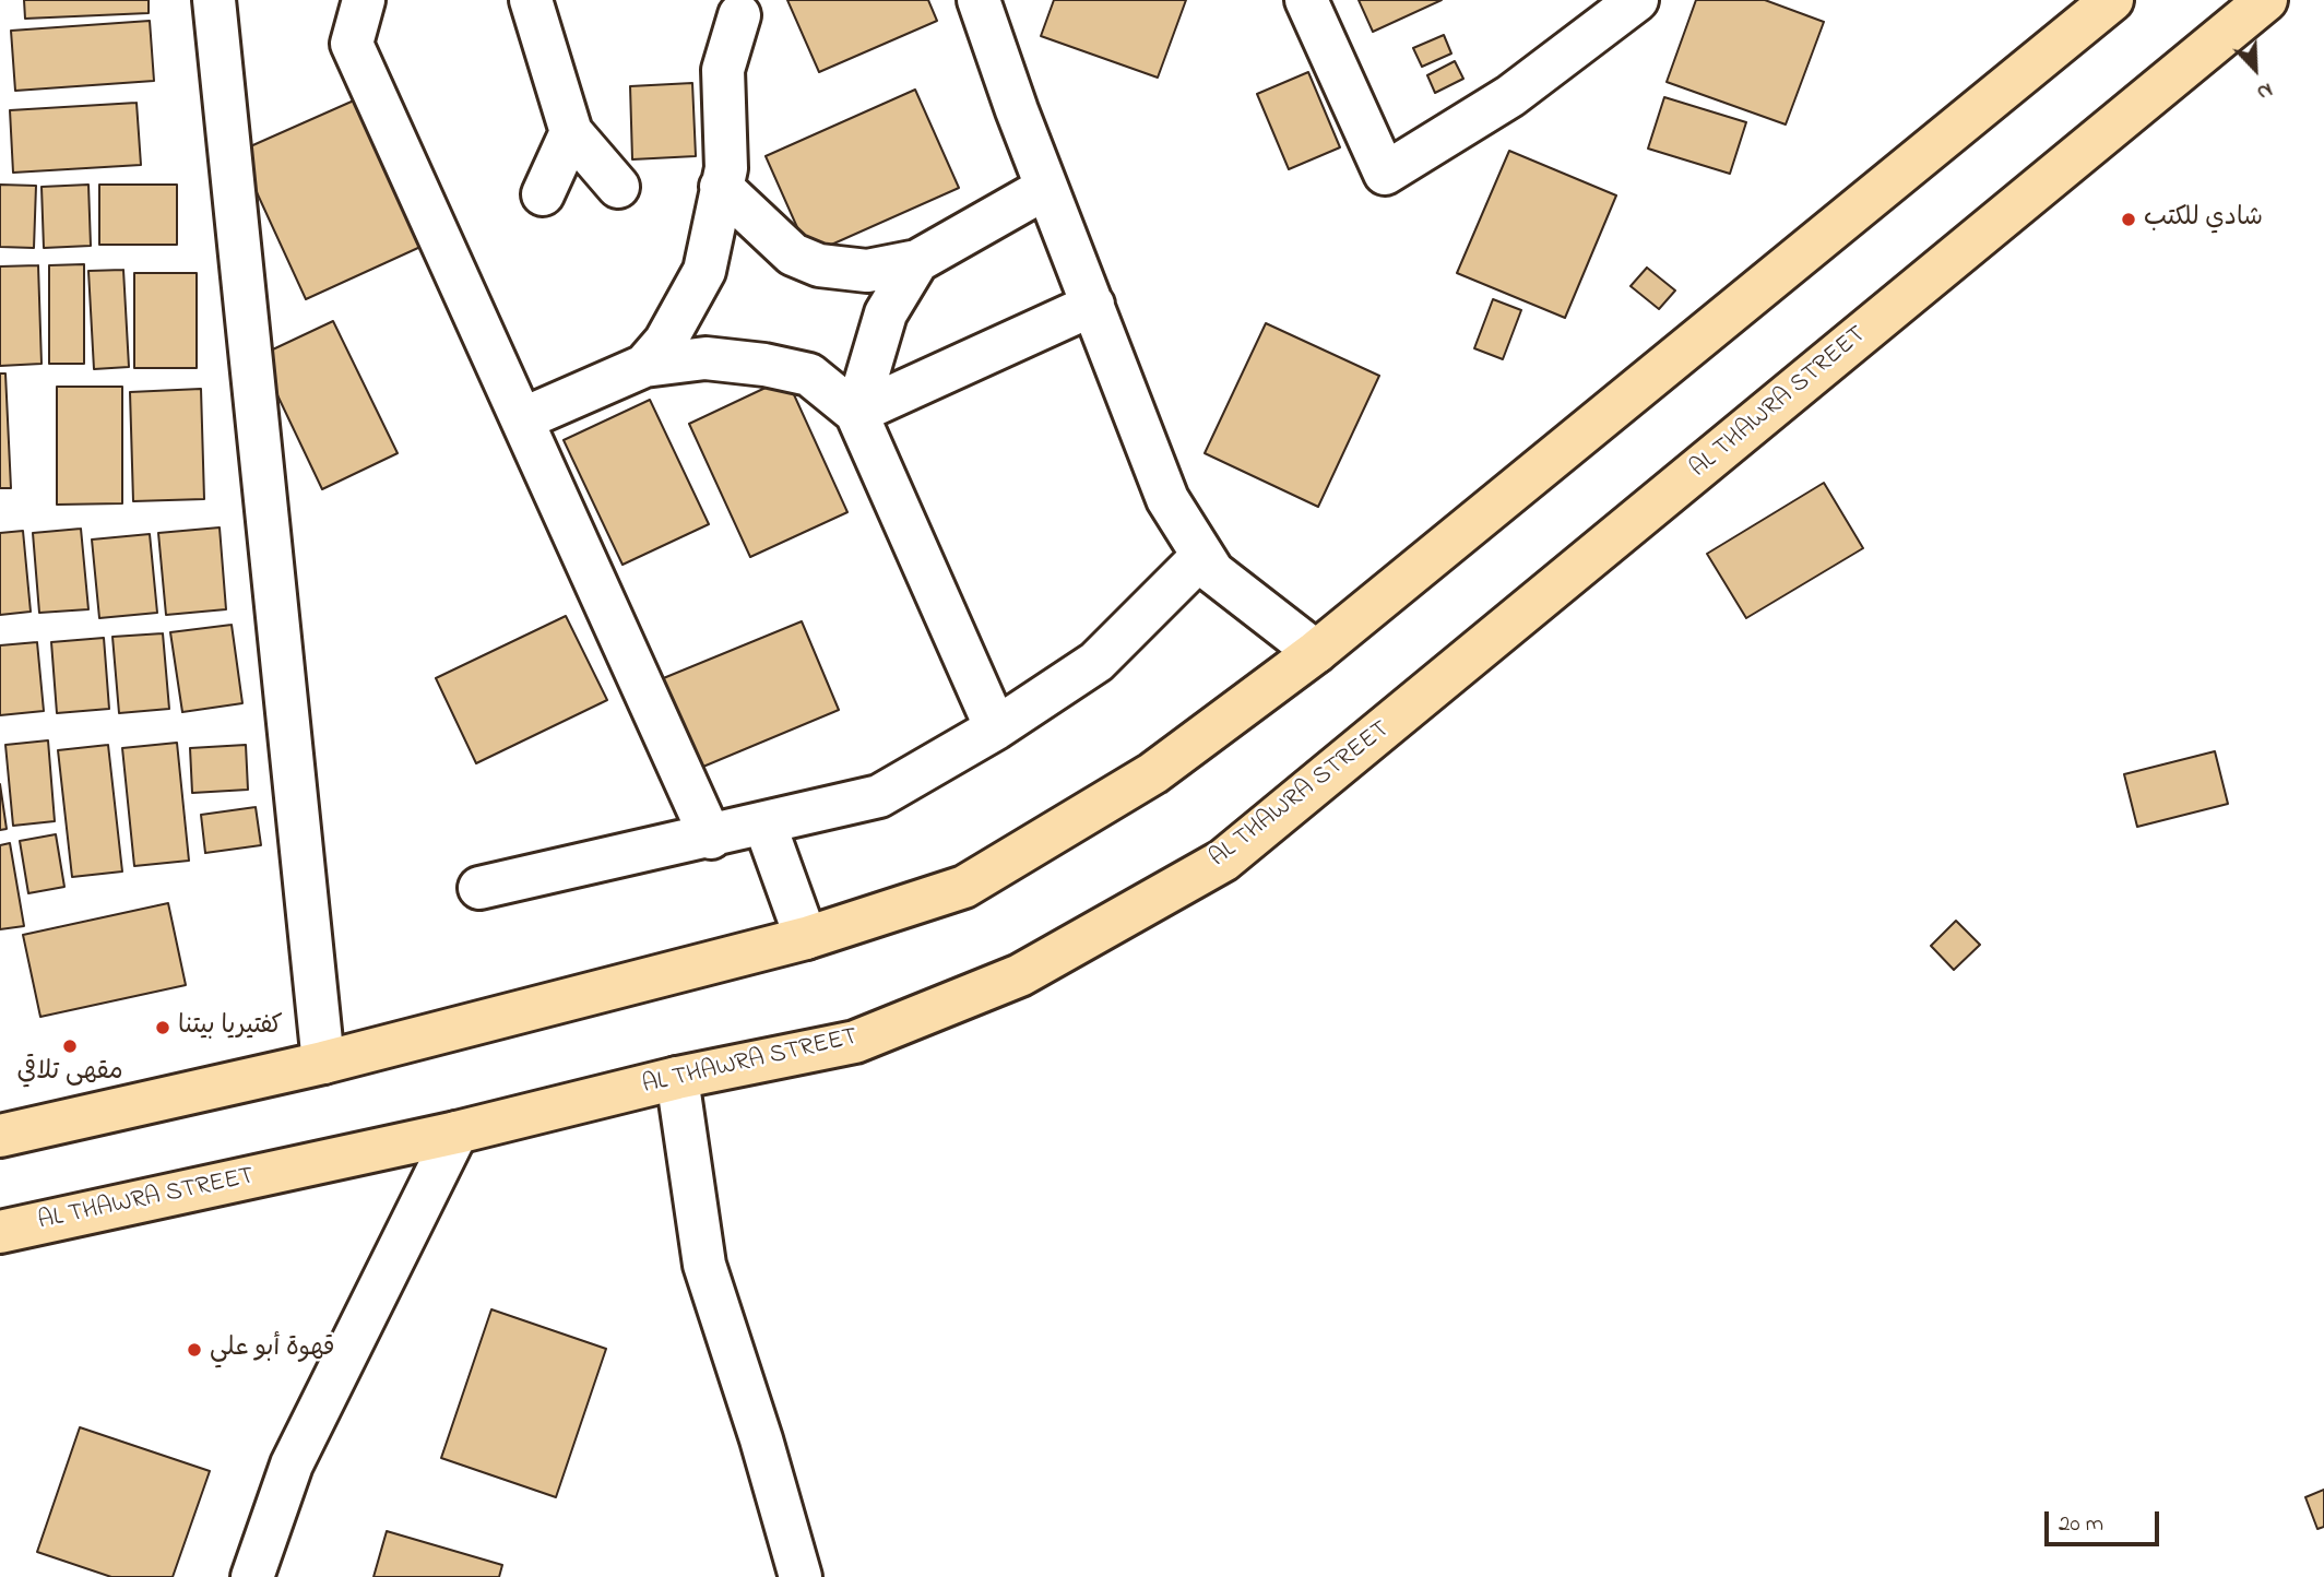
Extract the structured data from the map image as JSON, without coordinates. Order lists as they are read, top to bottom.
{
  "streets": {
    "main road": ["AL THAWRA STREET"]
  },
  "places": [
    "شادي للكتب",
    "كفتيريا بيتنا",
    "مقهى تلاقي",
    "قهوة أبو علي"
  ],
  "scale_bar": "20 m",
  "north": "bottom right"
}
